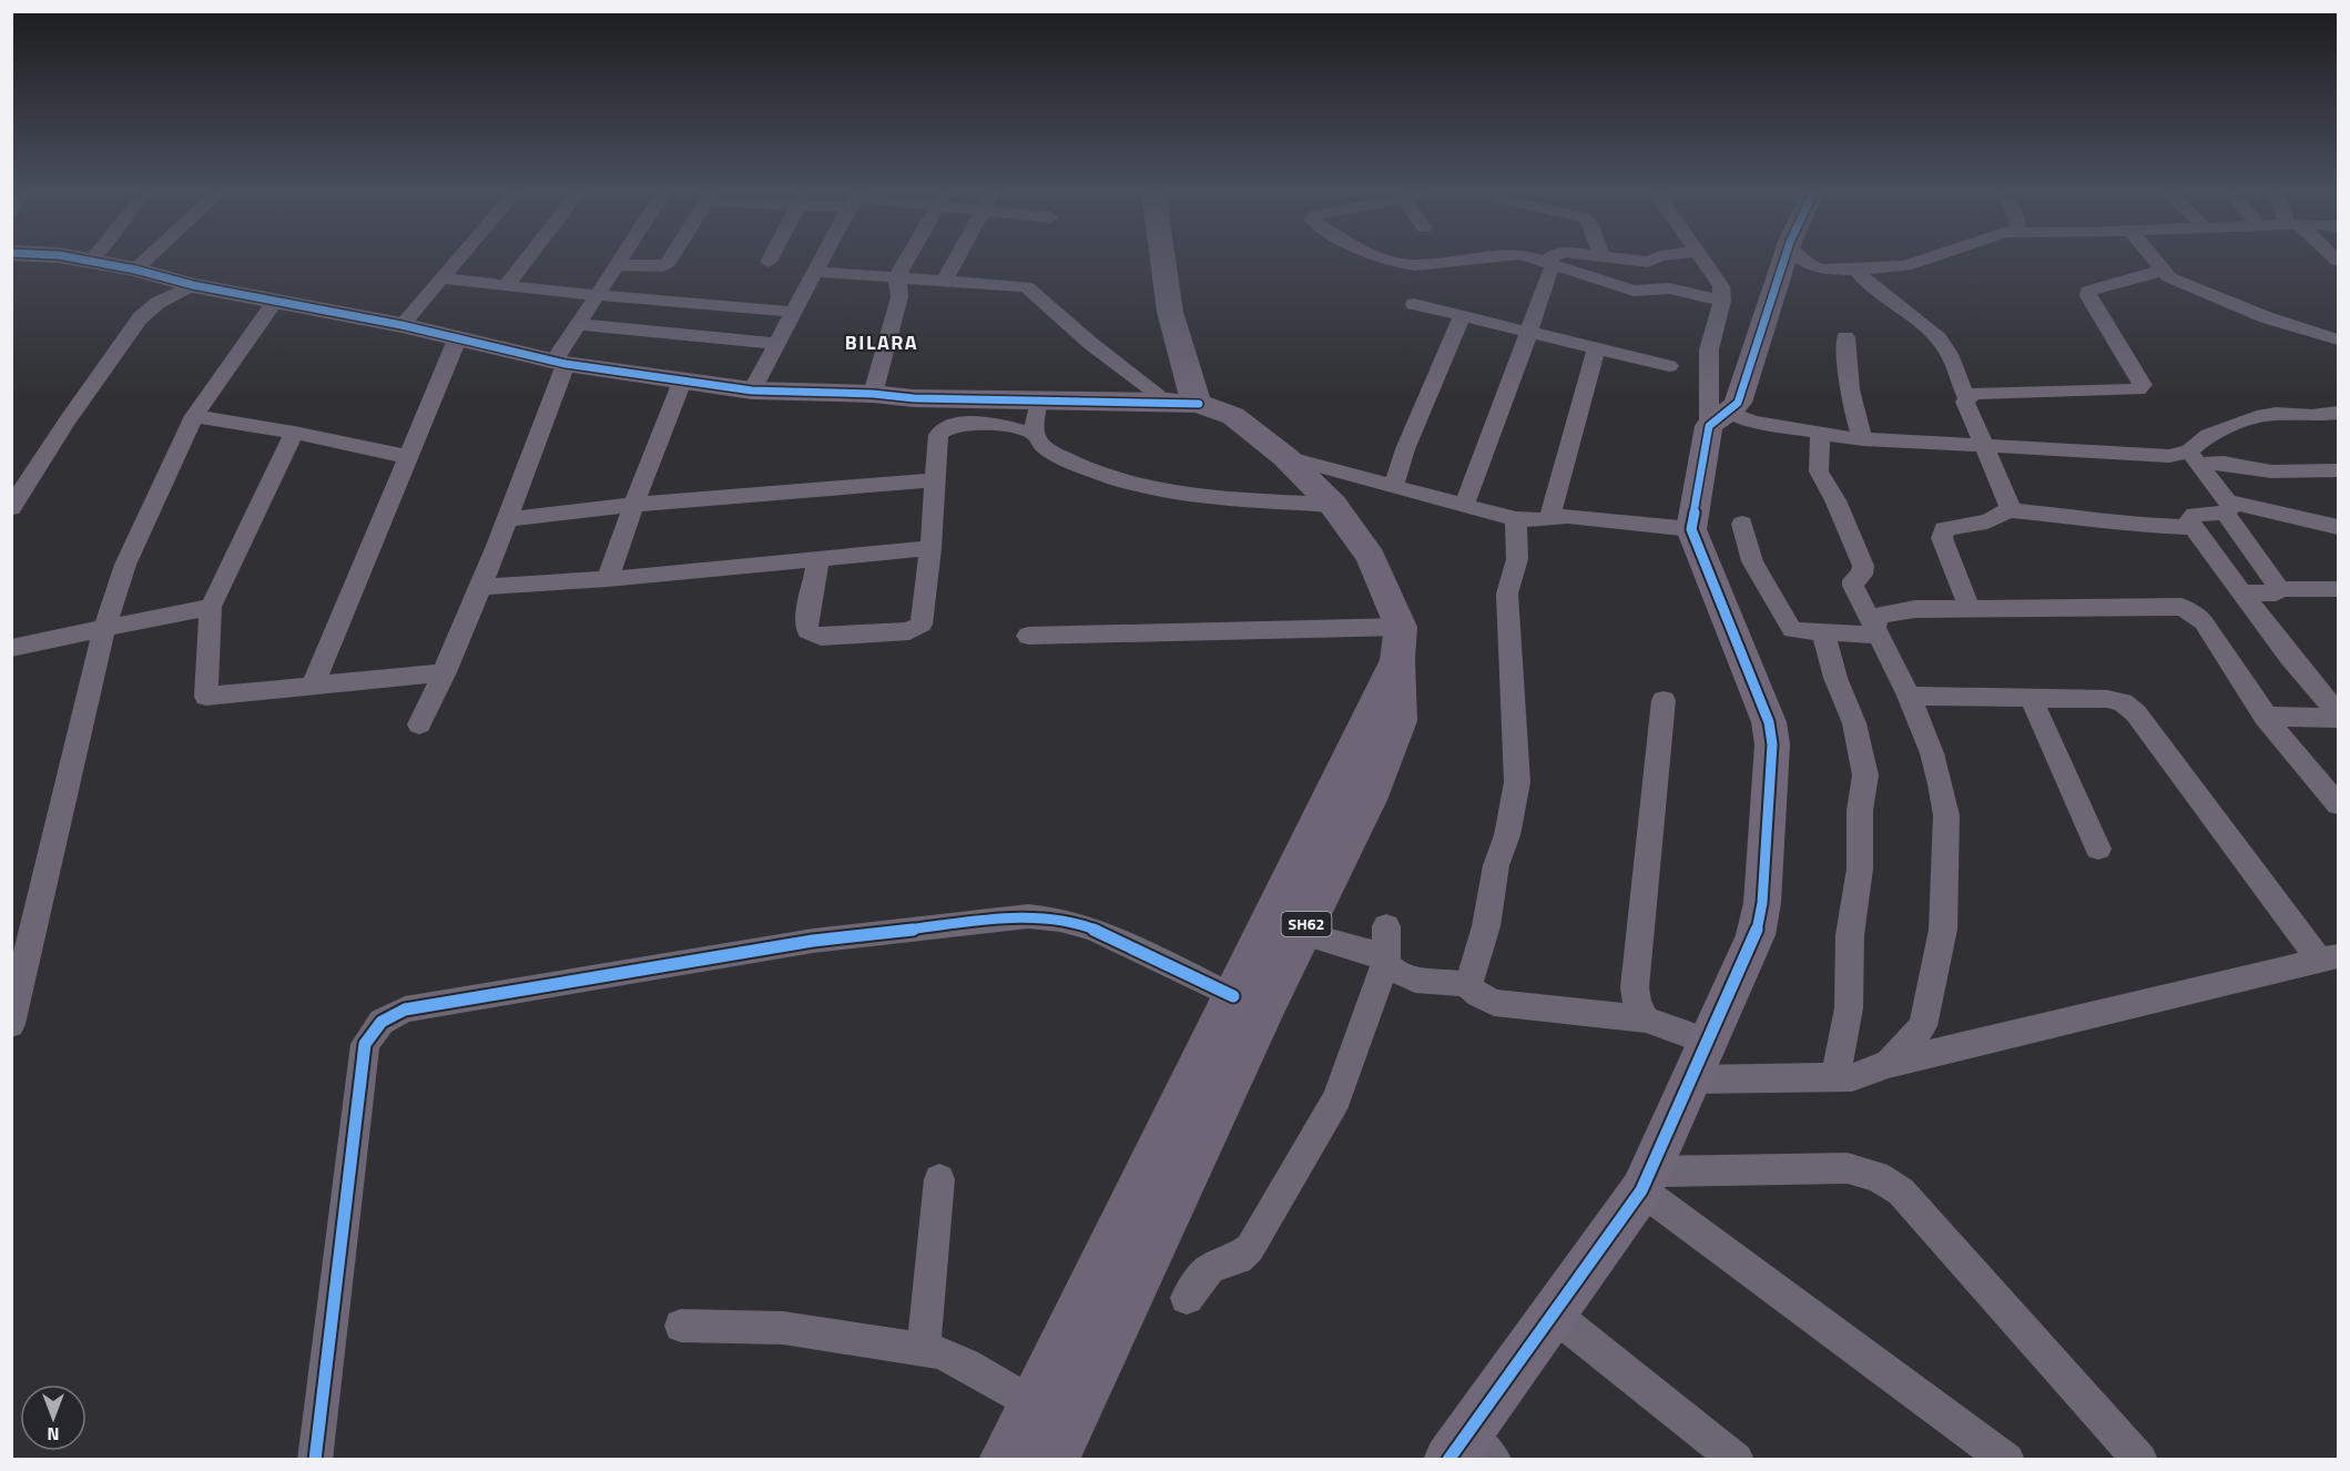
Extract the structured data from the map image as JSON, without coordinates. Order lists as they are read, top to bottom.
{
  "streets": {
    "main road": ["SH62"]
  },
  "districts": ["BILARA"],
  "north": "bottom"
}
